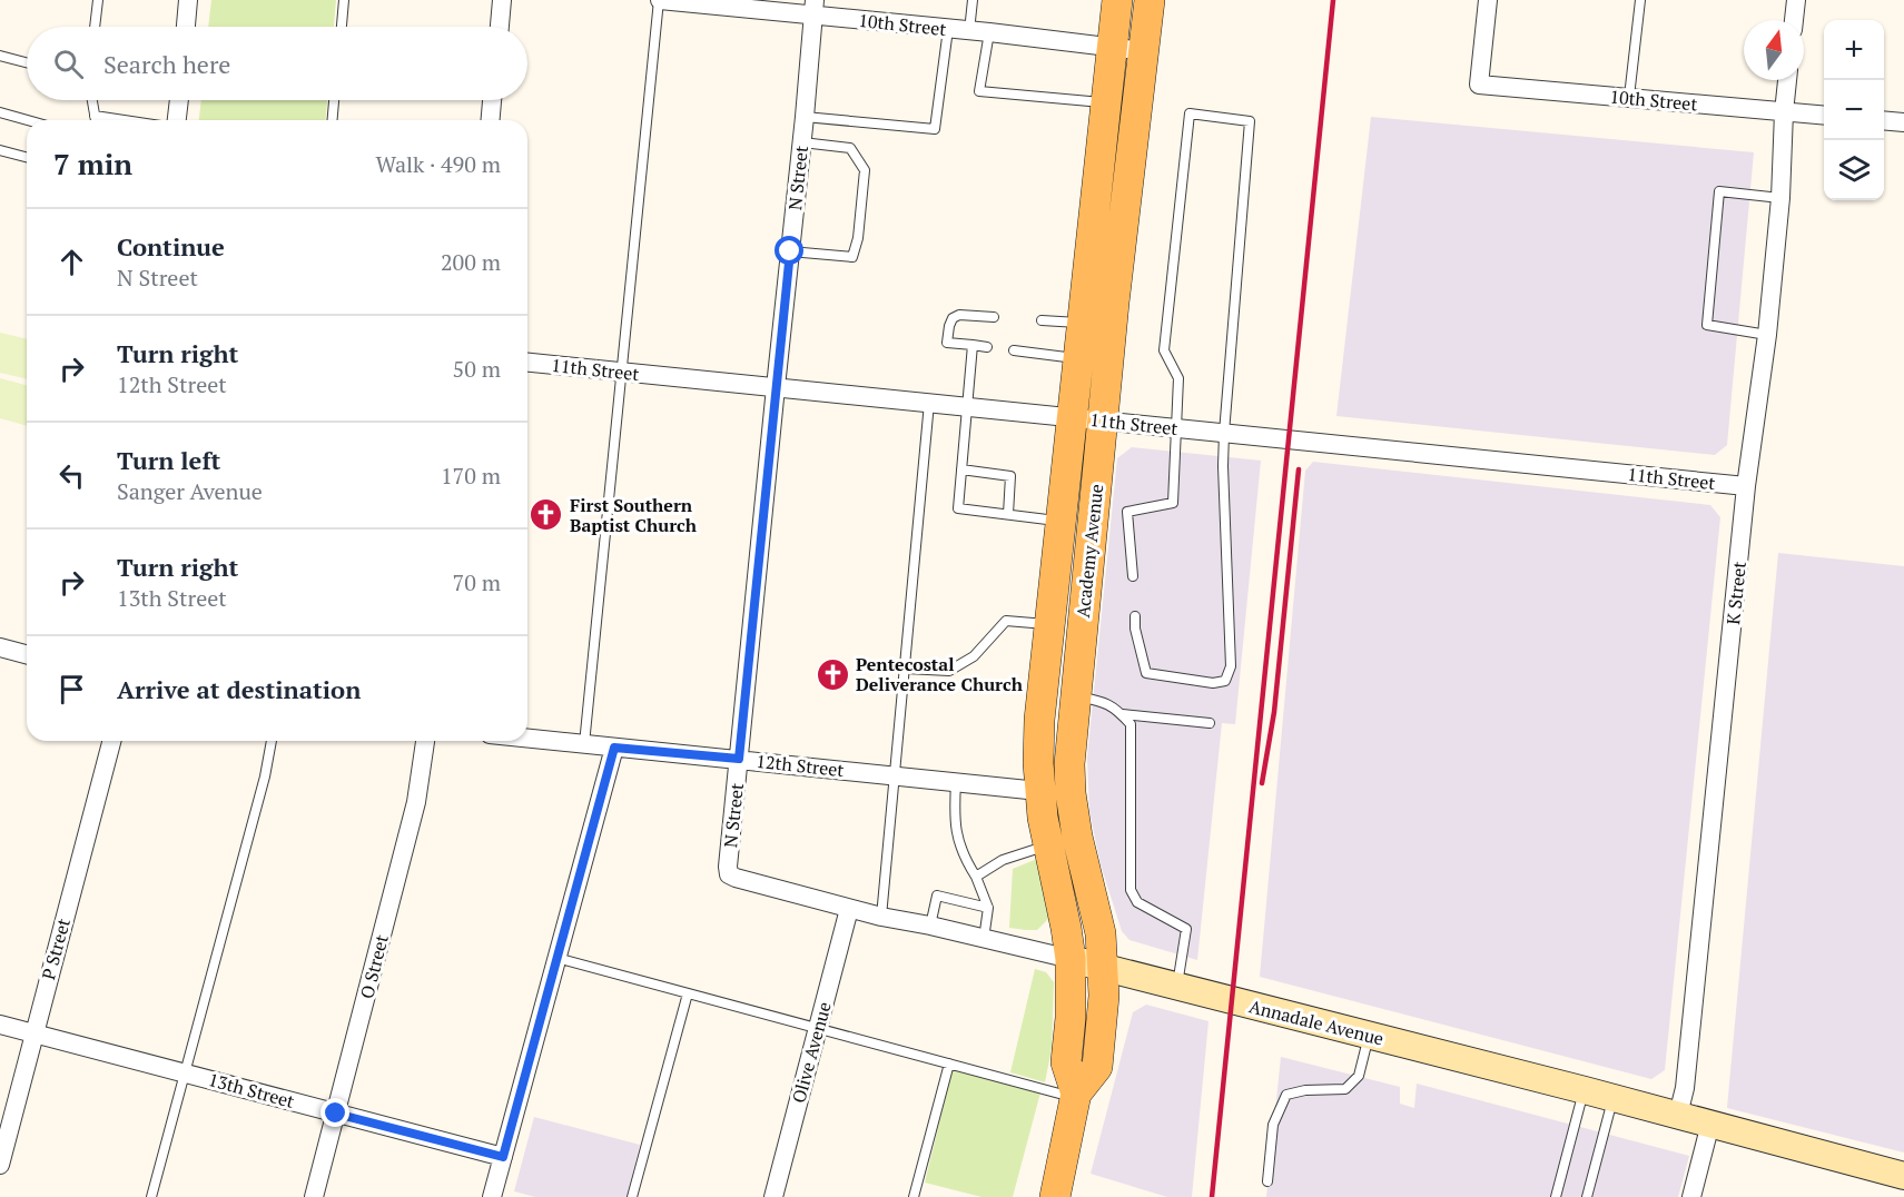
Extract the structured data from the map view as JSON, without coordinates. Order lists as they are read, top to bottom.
{
  "streets": {
    "main road": ["Academy Avenue"],
    "street": [
      "10th Street",
      "N Street",
      "11th Street",
      "K Street",
      "12th Street",
      "P Street",
      "O Street",
      "Annadale Avenue",
      "Olive Avenue",
      "13th Street"
    ]
  },
  "crossings": [
    ["10th Street", "N Street"],
    ["10th Street", "Academy Avenue"],
    ["10th Street", "K Street"],
    ["N Street", "11th Street"],
    ["N Street", "12th Street"],
    ["N Street", "Annadale Avenue"],
    ["11th Street", "Academy Avenue"],
    ["11th Street", "K Street"],
    ["Academy Avenue", "12th Street"],
    ["Academy Avenue", "Annadale Avenue"],
    ["K Street", "Annadale Avenue"],
    ["P Street", "13th Street"],
    ["O Street", "13th Street"],
    ["Annadale Avenue", "Olive Avenue"]
  ],
  "places": {
    "church": ["First Southern Baptist Church", "Pentecostal Deliverance Church"]
  },
  "north": "top",
  "page": {
    "map_buttons": ["+", "−"],
    "search": "Search here",
    "heading": ["7 min", "Walk · 490 m"],
    "list": [
      ["Continue", "N Street", "200 m"],
      ["Turn right", "12th Street", "50 m"],
      ["Turn left", "Sanger Avenue", "170 m"],
      ["Turn right", "13th Street", "70 m"],
      "Arrive at destination"
    ]
  }
}
